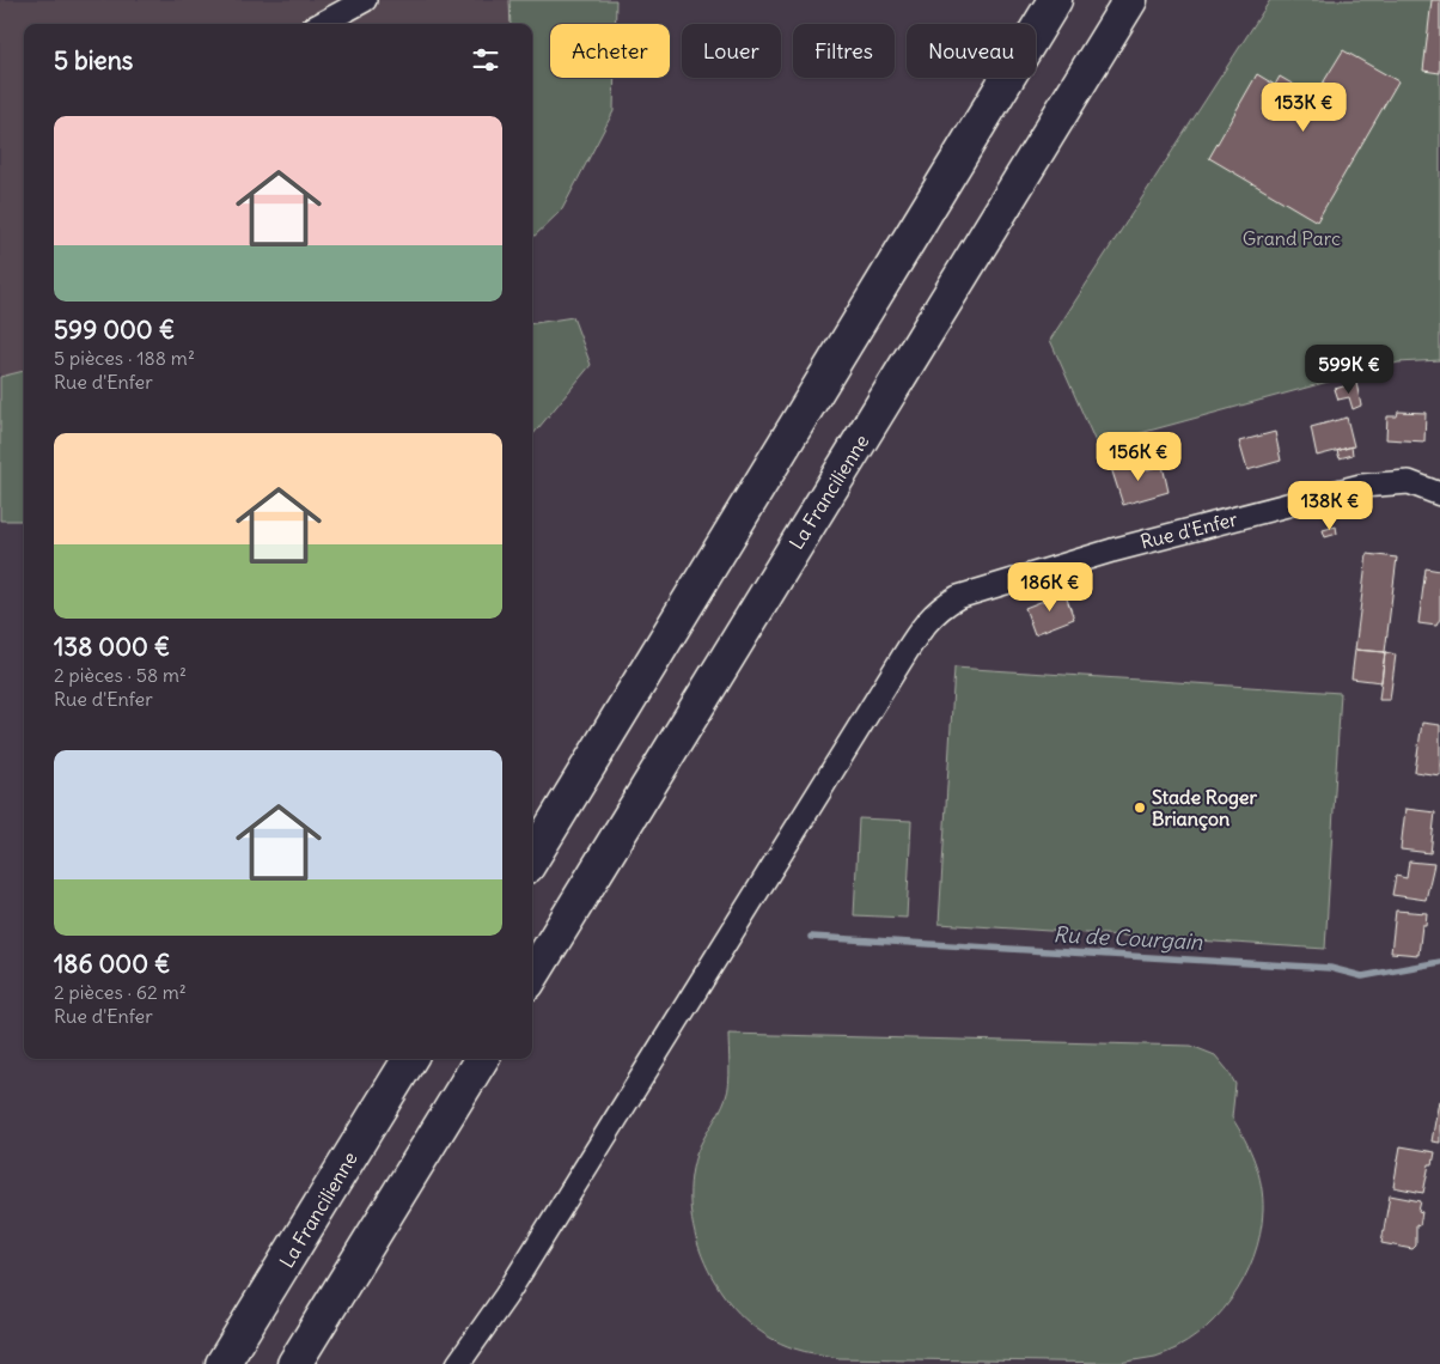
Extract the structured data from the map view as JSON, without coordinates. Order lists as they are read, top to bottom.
{
  "streets": {
    "highway": ["La Francilienne"],
    "street": ["Rue d'Enfer"]
  },
  "water": ["Ru de Courgain"],
  "parks": ["Grand Parc"],
  "places": ["Stade Roger Briançon"],
  "page": {
    "chip": [
      "Acheter",
      "Louer",
      "Filtres",
      "Nouveau"
    ],
    "heading": "5 biens",
    "price": [
      "153K €",
      "599K €",
      "156K €",
      "138K €",
      "186K €"
    ],
    "list": [
      {
        "name": "599 000 €",
        "note": "5 pièces · 188 m² · Rue d'Enfer"
      },
      {
        "name": "138 000 €",
        "note": "2 pièces · 58 m² · Rue d'Enfer"
      },
      {
        "name": "186 000 €",
        "note": "2 pièces · 62 m² · Rue d'Enfer"
      }
    ]
  }
}
